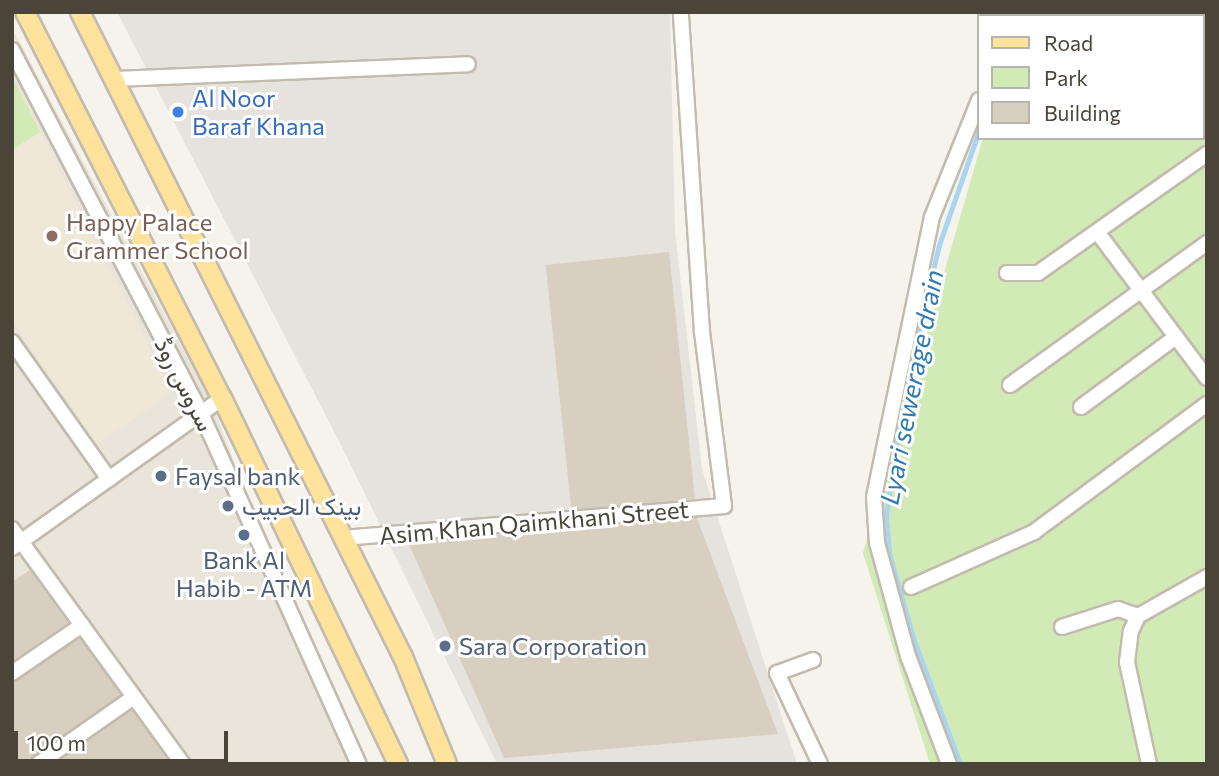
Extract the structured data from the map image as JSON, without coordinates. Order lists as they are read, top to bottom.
{
  "streets": {
    "street": ["سروس روڈ", "Asim Khan Qaimkhani Street"]
  },
  "water": ["Lyari sewerage drain"],
  "places": [
    "Al Noor Baraf Khana",
    "Happy Palace Grammer School",
    "Faysal bank",
    "بينک الحبيب",
    "Bank Al Habib - ATM",
    "Sara Corporation"
  ],
  "legend": ["Road", "Park", "Building"],
  "scale_bar": "100 m"
}
